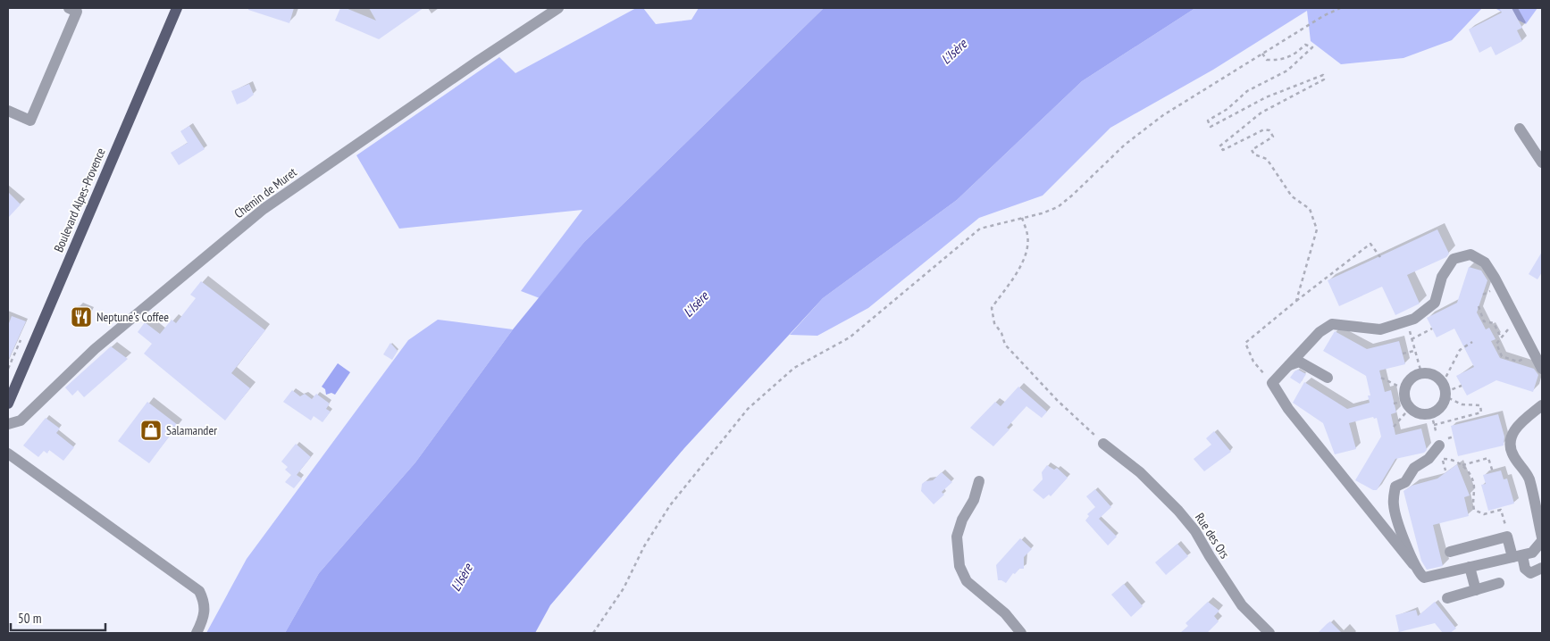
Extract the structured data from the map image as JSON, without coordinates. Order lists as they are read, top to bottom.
{
  "streets": {
    "main road": ["Boulevard Alpes-Provence"],
    "street": ["Chemin de Muret", "Rue des Ors"]
  },
  "water": ["L'Isère"],
  "places": {
    "restaurant": ["Neptune's Coffee"],
    "shop": ["Salamander"]
  },
  "scale_bar": "50 m"
}
